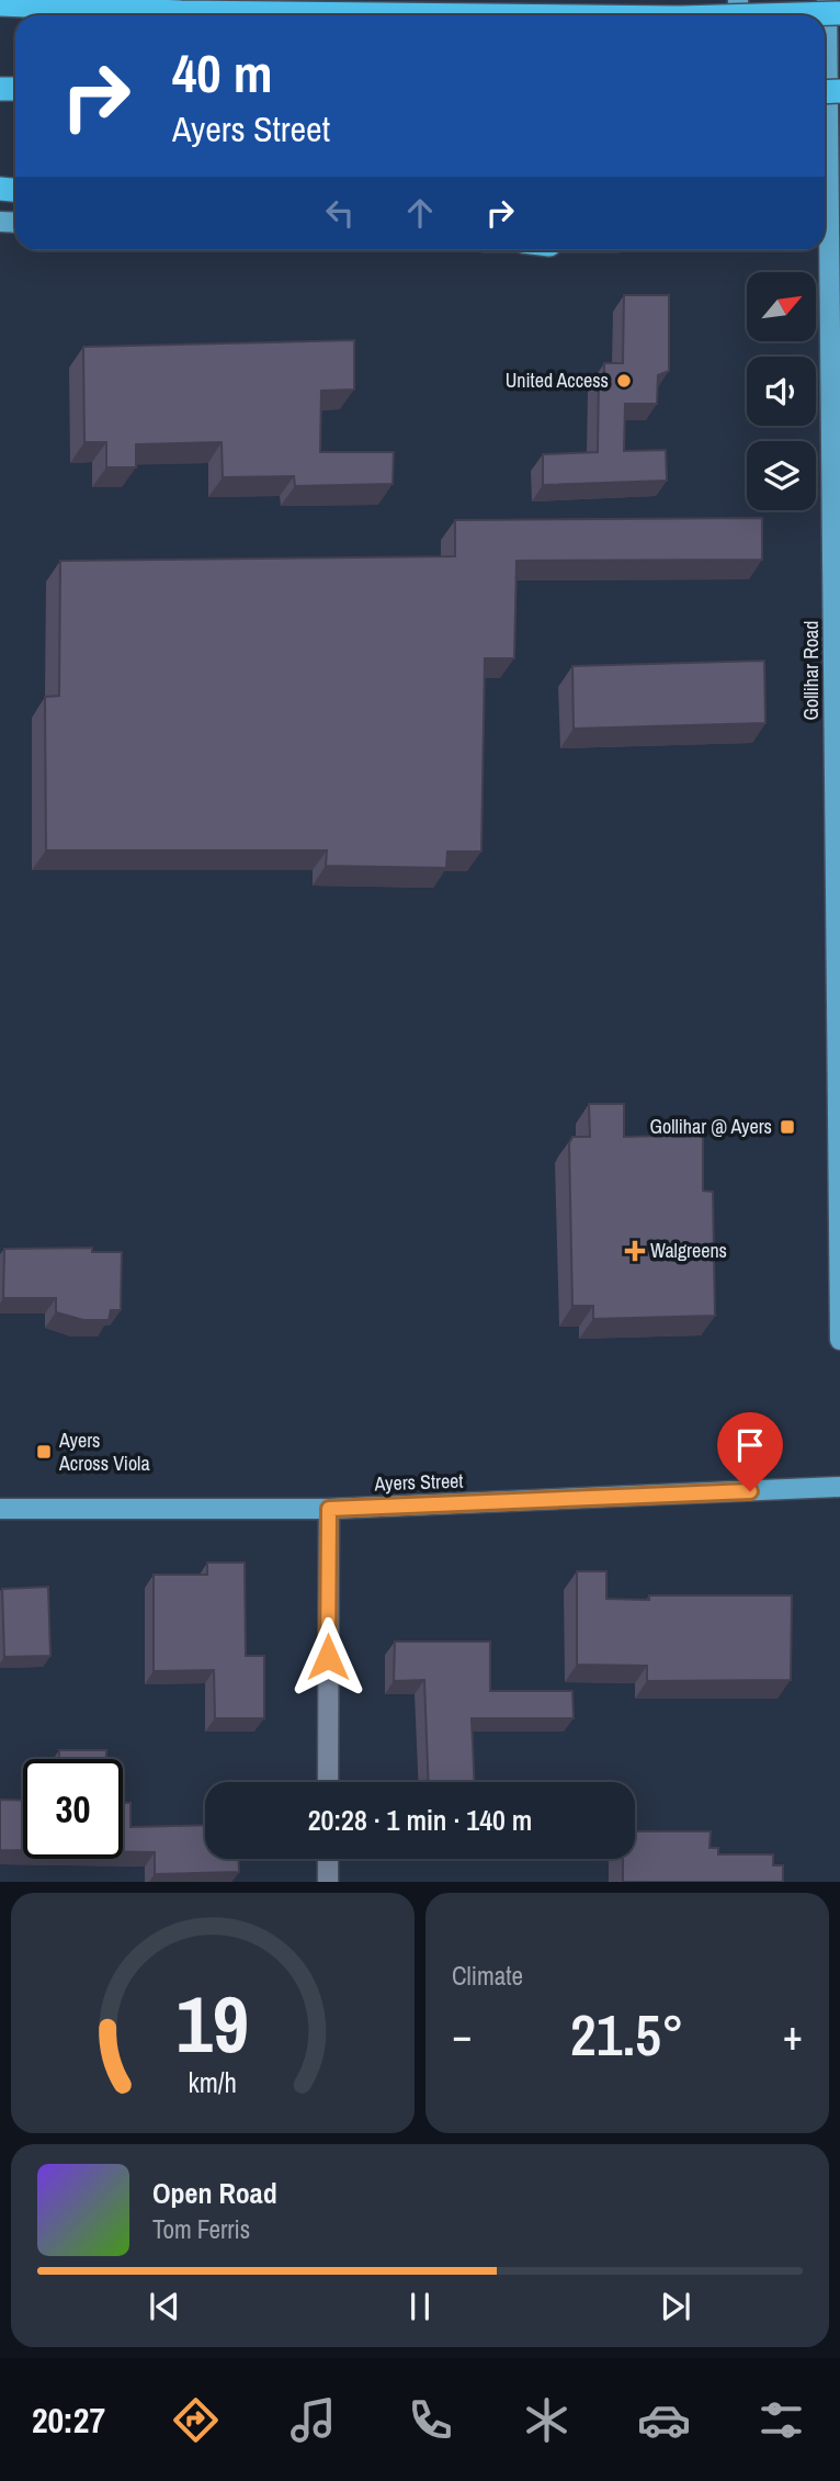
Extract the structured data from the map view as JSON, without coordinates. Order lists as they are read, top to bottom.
{
  "streets": {
    "main road": ["Gollihar Road", "Ayers Street"]
  },
  "places": {
    "other": ["United Access"],
    "transit": ["Gollihar @ Ayers", "Ayers Across Viola"],
    "health": ["Walgreens"]
  },
  "north": "top right",
  "page": {
    "turn": ["40 m", "Ayers Street"],
    "limit": "30",
    "trip": "20:28 · 1 min · 140 m",
    "tile": "Climate",
    "heat": ["−", "21.5°", "+"],
    "song": ["Open Road", "Tom Ferris"],
    "tabs": "20:27",
    "gauge": ["19", "km/h"]
  }
}
